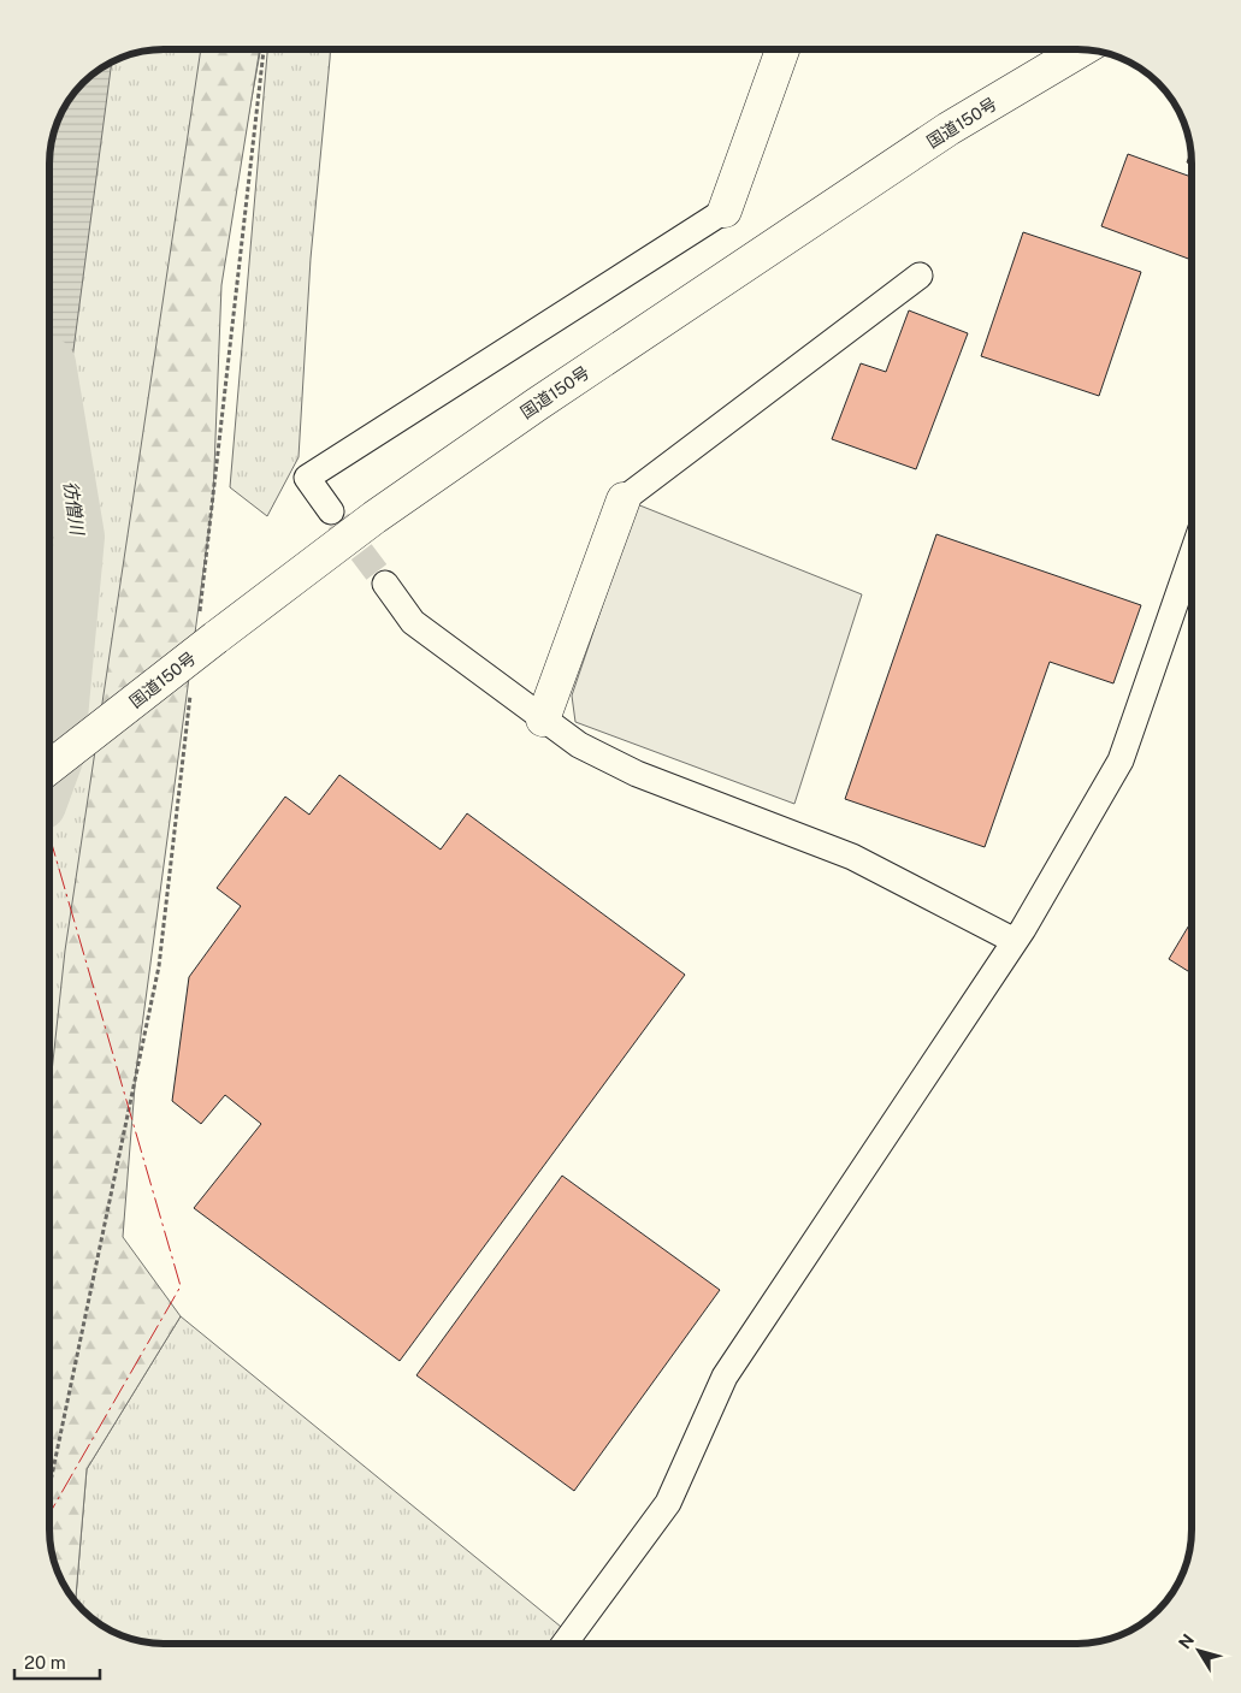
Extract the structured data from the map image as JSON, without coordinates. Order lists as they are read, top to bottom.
{
  "streets": {
    "main road": ["国道150号"]
  },
  "water": ["彷僧川"],
  "scale_bar": "20 m",
  "north": "top left"
}
